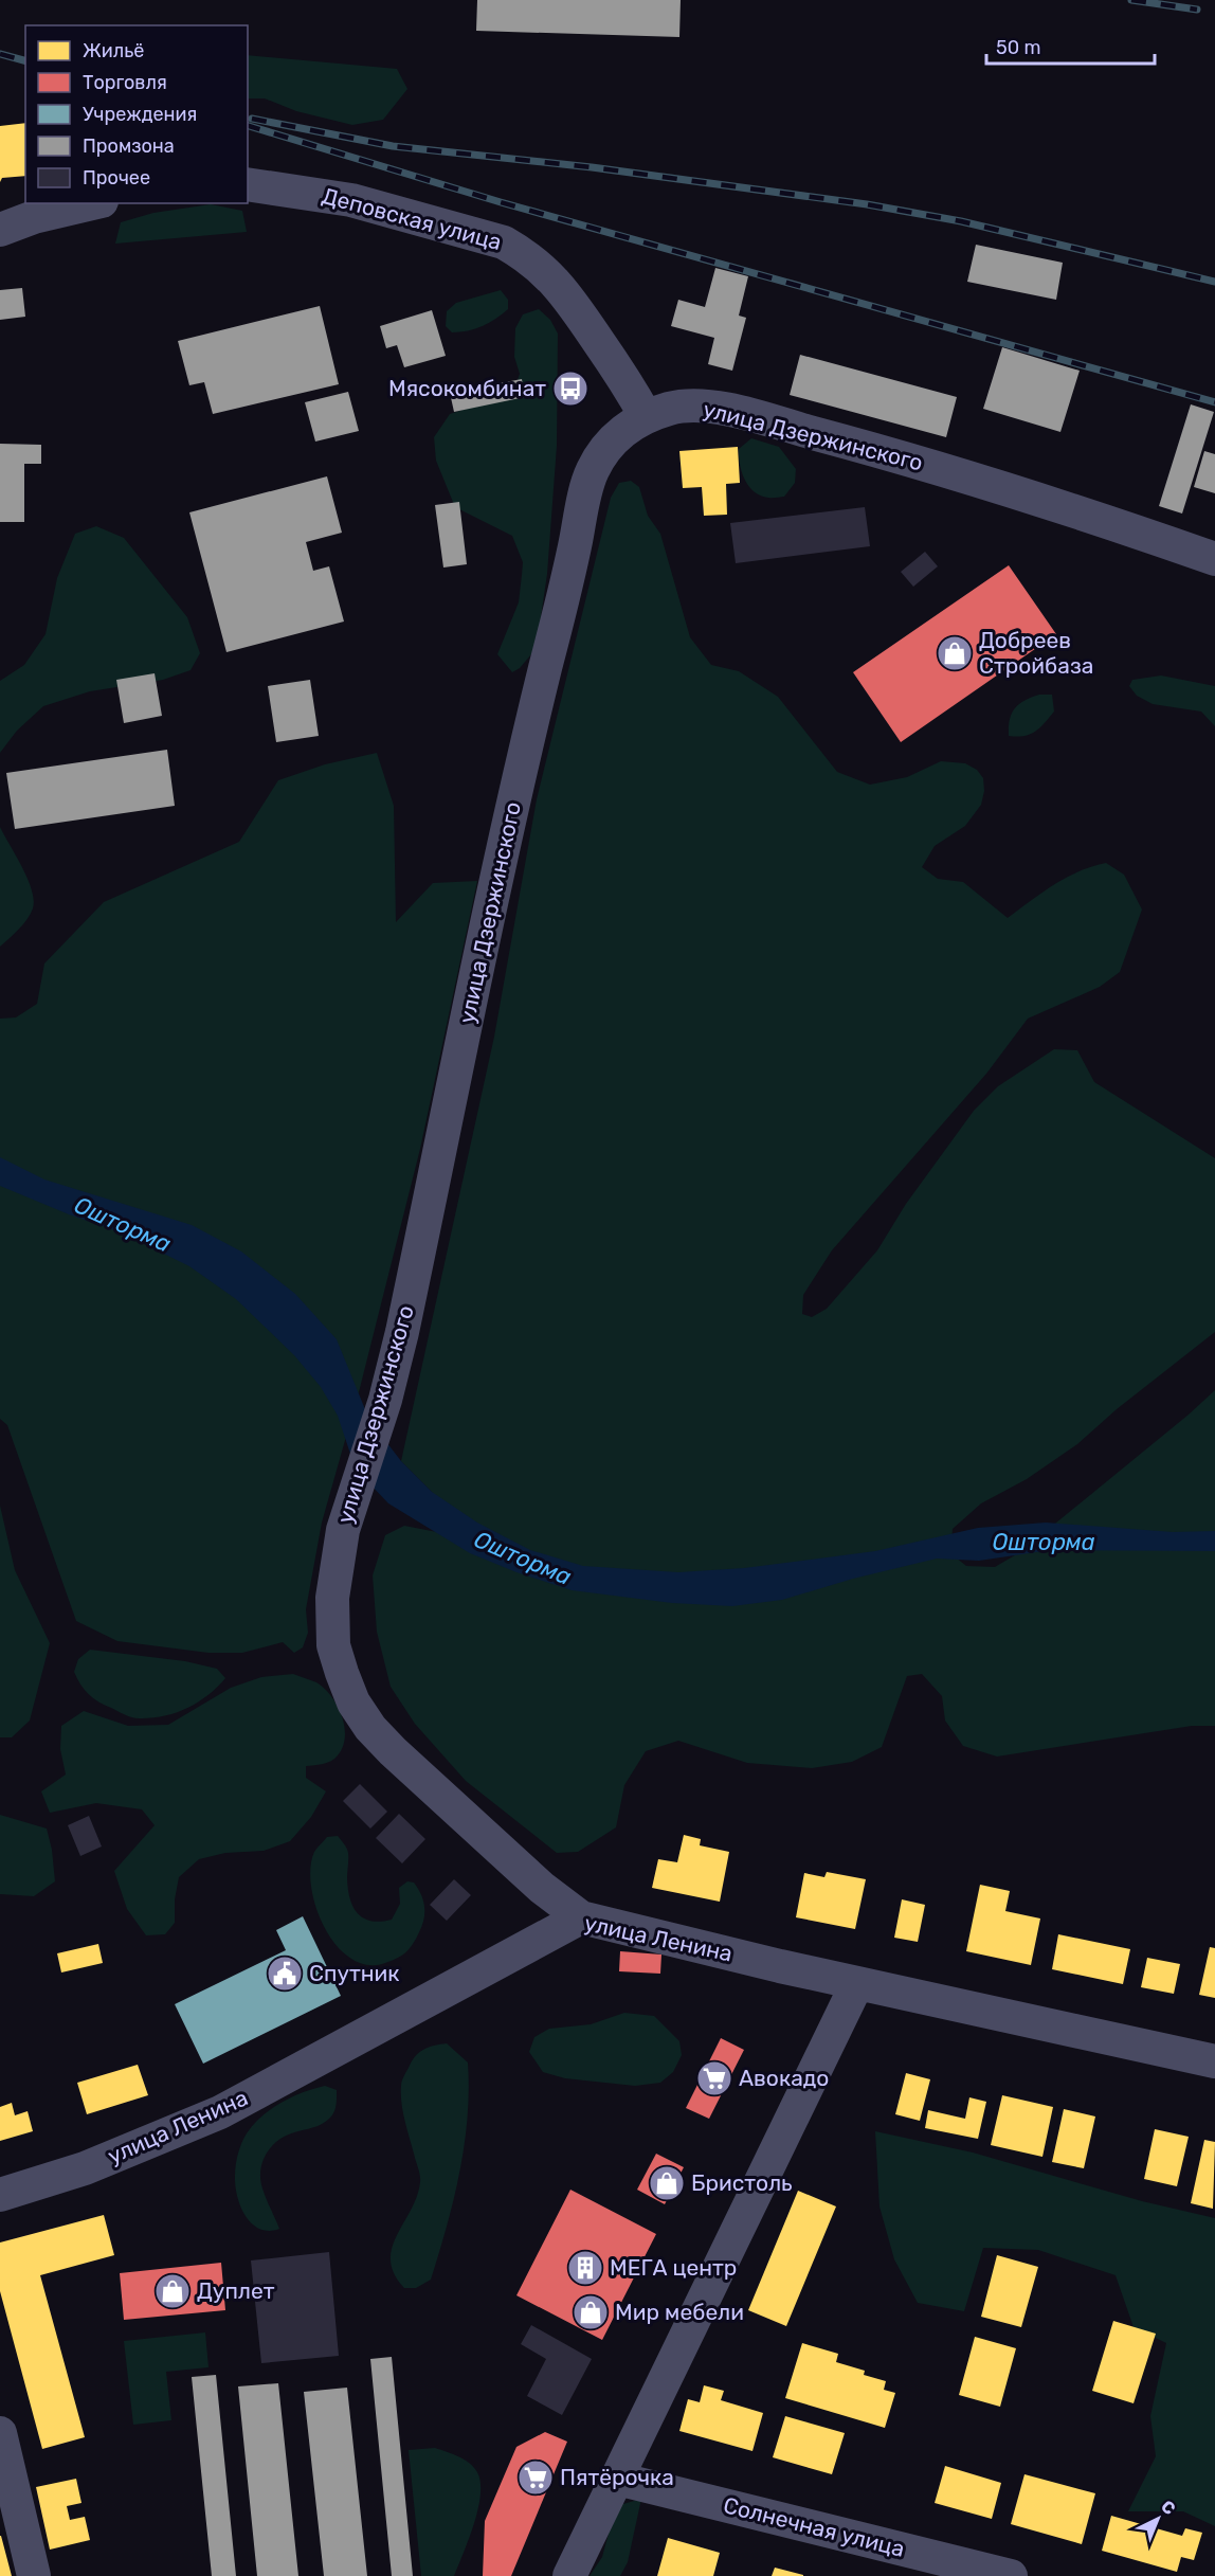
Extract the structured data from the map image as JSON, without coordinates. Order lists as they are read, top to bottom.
{
  "streets": {
    "street": [
      "Деповская улица",
      "улица Дзержинского",
      "улица Ленина",
      "Солнечная улица"
    ]
  },
  "crossings": [
    ["Деповская улица", "улица Дзержинского"],
    ["улица Дзержинского", "улица Ленина"]
  ],
  "water": ["Ошторма"],
  "places": {
    "bus stop": ["Мясокомбинат"],
    "shop": [
      "Добреев Стройбаза",
      "Бристоль",
      "Дуплет",
      "Мир мебели"
    ],
    "public building": ["Спутник"],
    "supermarket": ["Авокадо", "Пятёрочка"],
    "building": ["МЕГА центр"]
  },
  "legend": [
    "Жильё",
    "Торговля",
    "Учреждения",
    "Промзона",
    "Прочее"
  ],
  "scale_bar": "50 m",
  "north": "top right"
}
